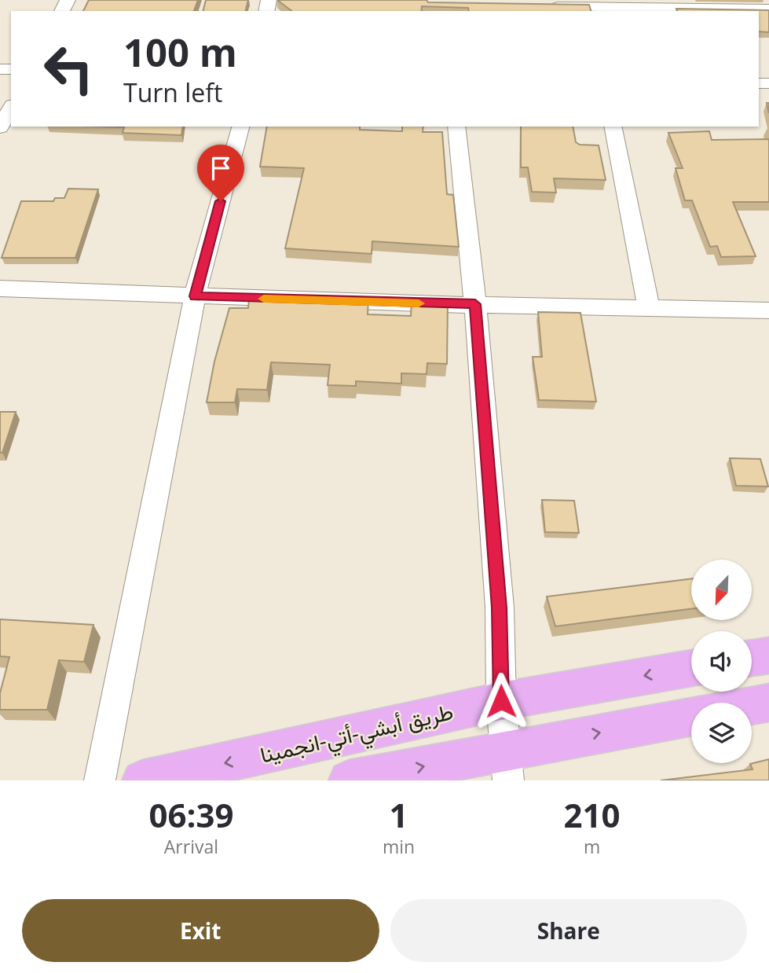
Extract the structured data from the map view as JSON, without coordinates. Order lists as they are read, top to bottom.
{
  "streets": {
    "highway": ["طريق أبشي-أتي-انجمينا"]
  },
  "north": "bottom left",
  "page": {
    "turn": ["100 m", "Turn left"],
    "eta": [
      "06:39",
      "Arrival",
      "1",
      "min",
      "210",
      "m"
    ],
    "buttons": ["Exit", "Share"]
  }
}
